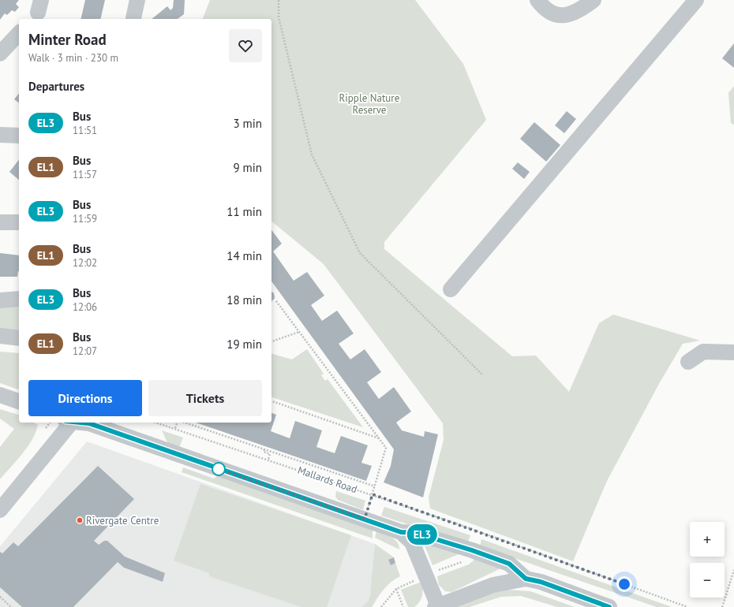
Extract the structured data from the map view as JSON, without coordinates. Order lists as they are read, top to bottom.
{
  "streets": {
    "path": ["Mallards Road"]
  },
  "parks": ["Ripple Nature Reserve"],
  "places": ["Rivergate Centre"],
  "lines": ["bus line EL3"],
  "page": {
    "on_map": "EL3",
    "heading": [
      ["Minter Road", "Walk · 3 min · 230 m"],
      "Departures"
    ],
    "list": [
      {
        "mark": "EL3",
        "name": "Bus",
        "note": "11:51",
        "value": "3 min"
      },
      {
        "mark": "EL1",
        "name": "Bus",
        "note": "11:57",
        "value": "9 min"
      },
      {
        "mark": "EL3",
        "name": "Bus",
        "note": "11:59",
        "value": "11 min"
      },
      {
        "mark": "EL1",
        "name": "Bus",
        "note": "12:02",
        "value": "14 min"
      },
      {
        "mark": "EL3",
        "name": "Bus",
        "note": "12:06",
        "value": "18 min"
      },
      {
        "mark": "EL1",
        "name": "Bus",
        "note": "12:07",
        "value": "19 min"
      }
    ],
    "buttons": ["Directions", "Tickets"],
    "map_buttons": ["+", "−"]
  }
}
